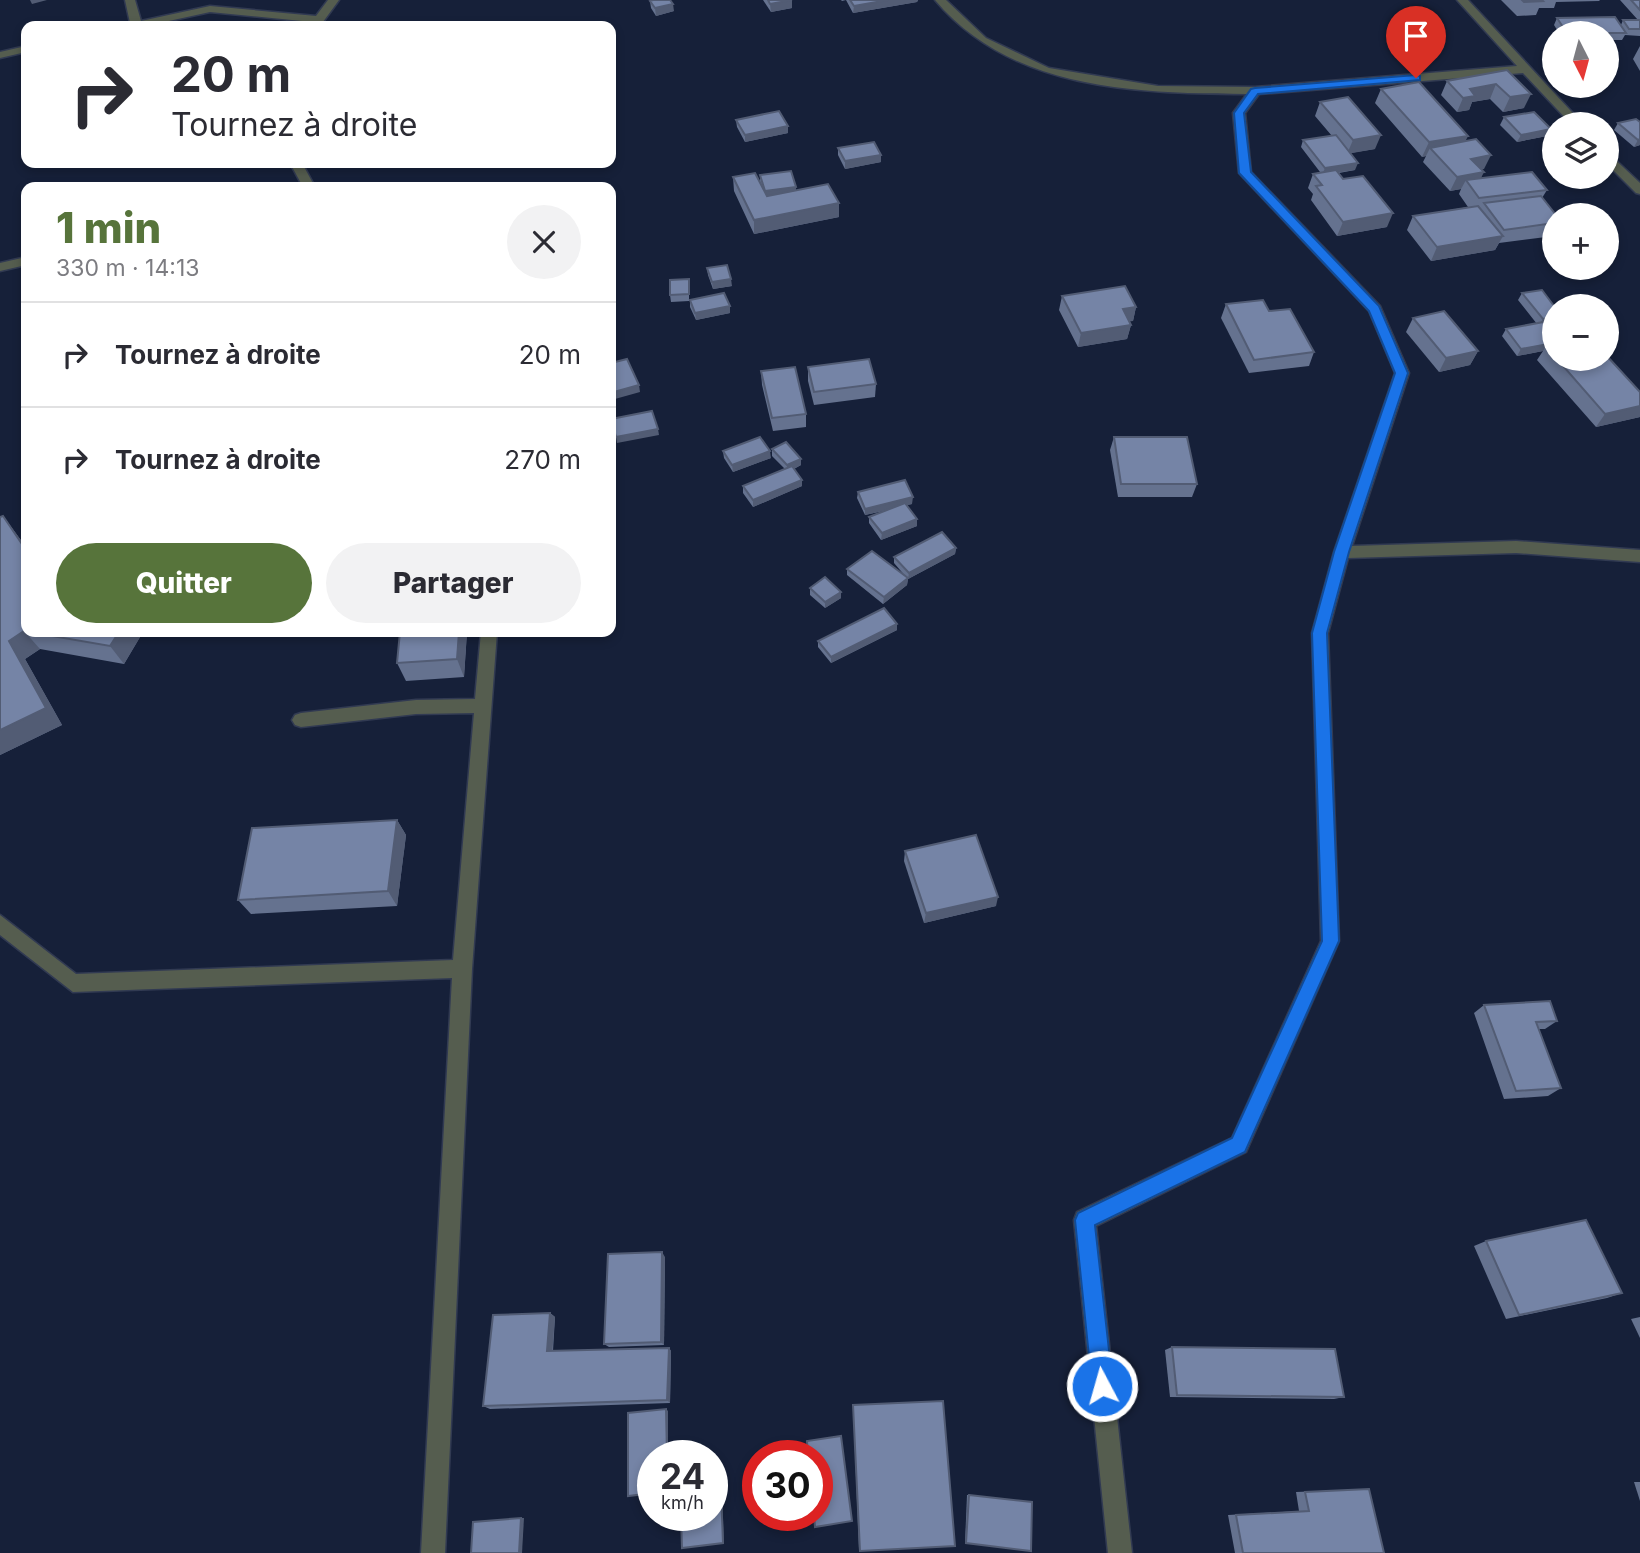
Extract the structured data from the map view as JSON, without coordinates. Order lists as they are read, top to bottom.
{
  "north": "bottom",
  "page": {
    "map_buttons": ["+", "−"],
    "turn": ["20 m", "Tournez à droite"],
    "heading": ["1 min", "330 m · 14:13"],
    "list": [
      {
        "name": "Tournez à droite",
        "value": "20 m"
      },
      {
        "name": "Tournez à droite",
        "value": "270 m"
      }
    ],
    "buttons": ["Quitter", "Partager"],
    "speed": "24 km/h",
    "limit": "30"
  }
}
